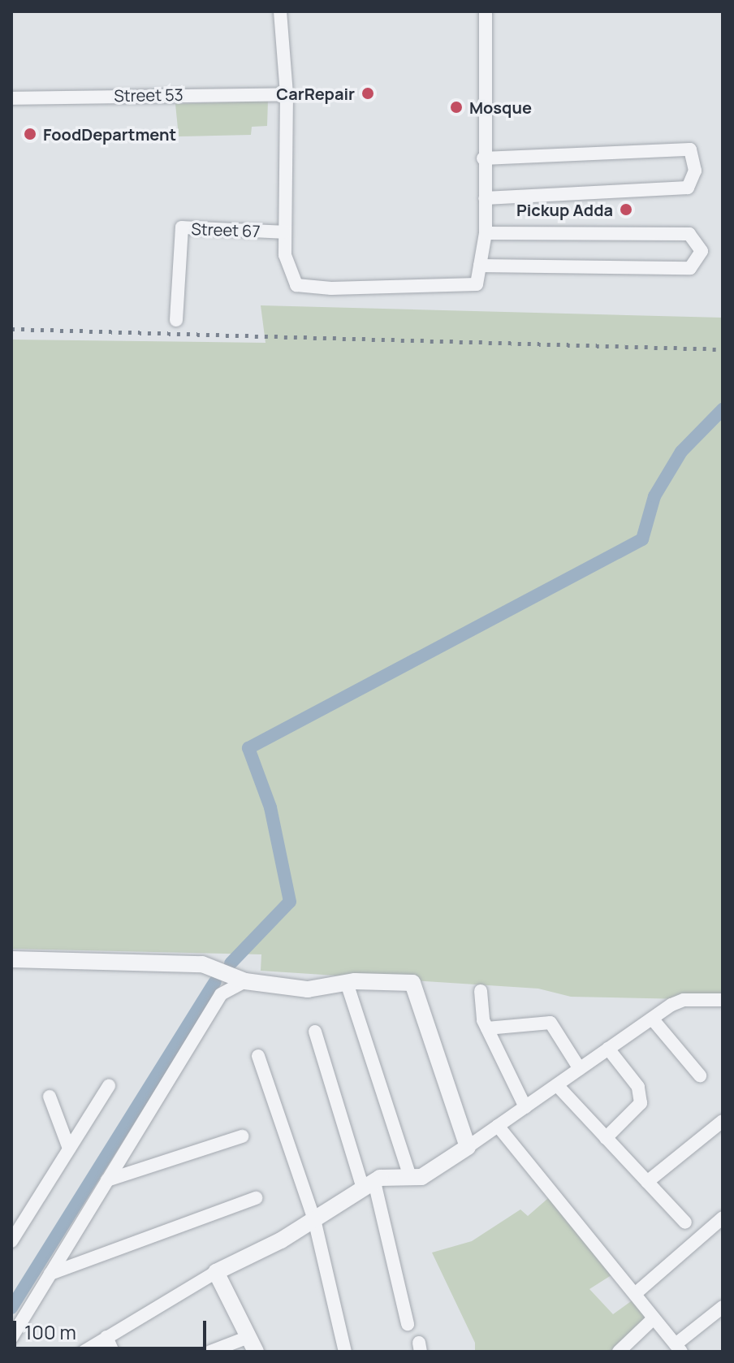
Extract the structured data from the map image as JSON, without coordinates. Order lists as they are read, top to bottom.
{
  "streets": {
    "street": ["Street 53", "Street 67"]
  },
  "places": [
    "CarRepair",
    "Mosque",
    "FoodDepartment",
    "Pickup Adda"
  ],
  "scale_bar": "100 m"
}
